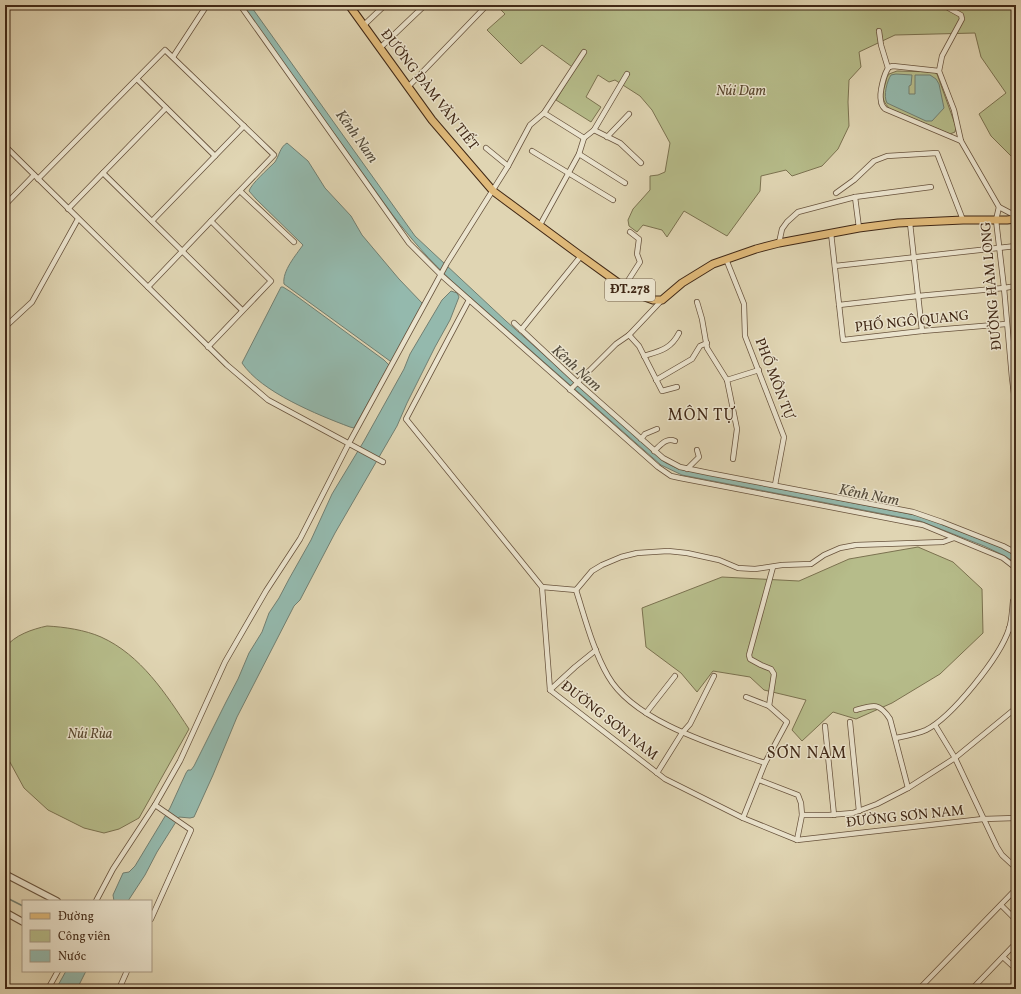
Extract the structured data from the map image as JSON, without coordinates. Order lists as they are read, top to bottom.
{
  "streets": {
    "main road": ["ĐƯỜNG ĐÀM VĂN TIẾT", "ĐT.278"],
    "street": [
      "ĐƯỜNG HÀM LONG",
      "PHỐ NGÔ QUANG",
      "PHỐ MÔN TỰ",
      "ĐƯỜNG SƠN NAM"
    ]
  },
  "crossings": [
    ["ĐƯỜNG ĐÀM VĂN TIẾT", "ĐT.278"],
    ["ĐƯỜNG HÀM LONG", "ĐT.278"],
    ["ĐƯỜNG HÀM LONG", "PHỐ NGÔ QUANG"],
    ["ĐT.278", "PHỐ MÔN TỰ"]
  ],
  "districts": ["MÔN TỰ", "SƠN NAM"],
  "water": ["Kênh Nam"],
  "parks": ["Núi Dạm", "Núi Rùa"],
  "legend": ["Đường", "Công viên", "Nước"]
}
